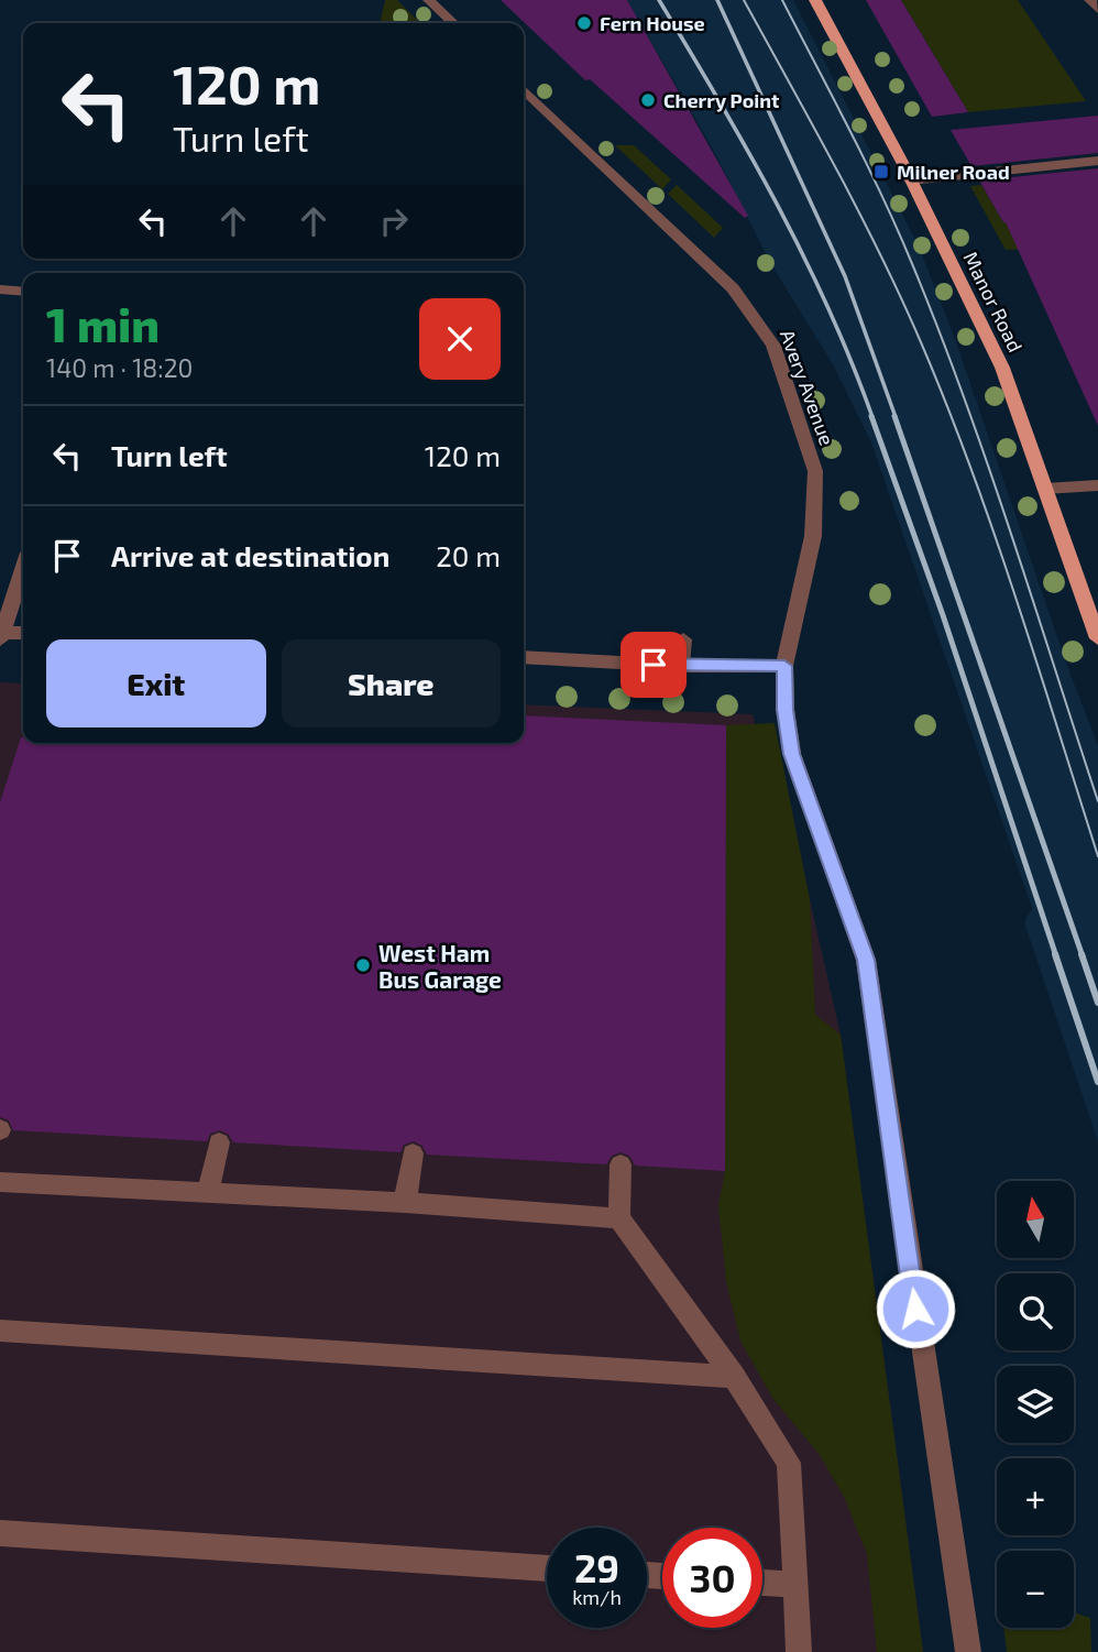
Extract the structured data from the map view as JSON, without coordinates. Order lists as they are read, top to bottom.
{
  "streets": {
    "main road": ["Manor Road"],
    "street": ["Avery Avenue"]
  },
  "places": {
    "other": ["Fern House", "Cherry Point", "West Ham Bus Garage"],
    "transit": ["Milner Road"]
  },
  "north": "top",
  "page": {
    "turn": ["120 m", "Turn left"],
    "heading": ["1 min", "140 m · 18:20"],
    "list": [
      {
        "name": "Turn left",
        "value": "120 m"
      },
      {
        "name": "Arrive at destination",
        "value": "20 m"
      }
    ],
    "buttons": ["Exit", "Share"],
    "map_buttons": ["+", "−"],
    "speed": "29 km/h",
    "limit": "30"
  }
}
